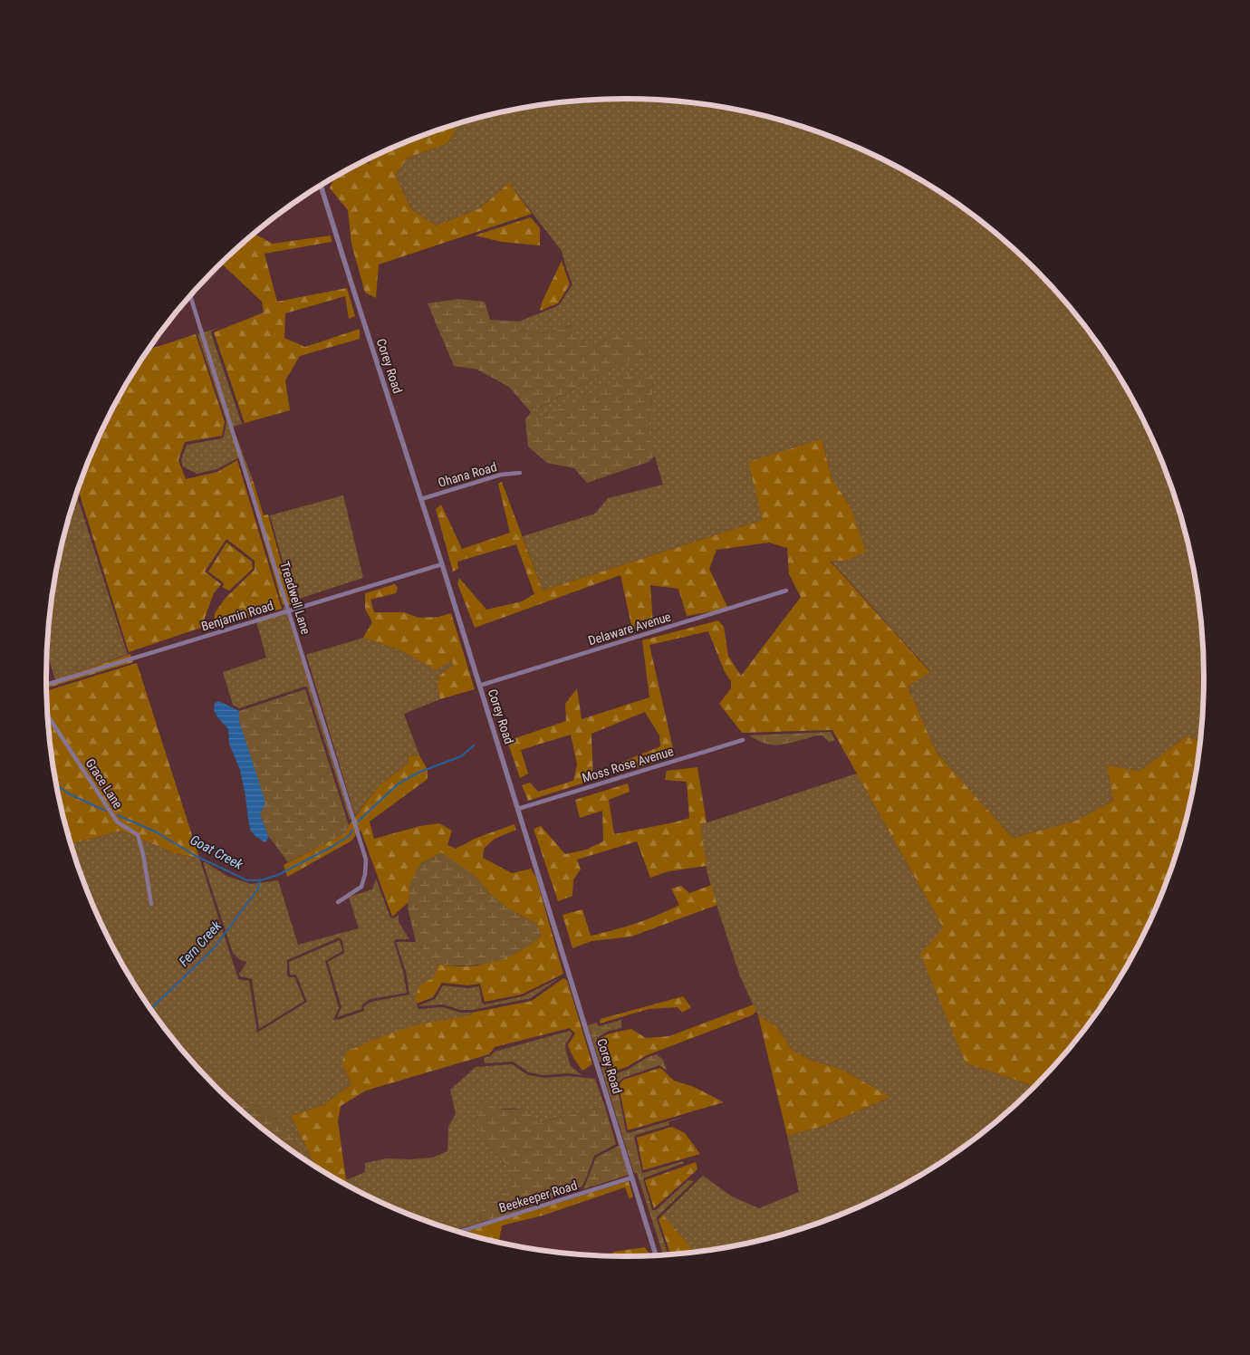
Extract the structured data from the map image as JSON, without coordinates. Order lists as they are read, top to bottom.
{
  "streets": {
    "street": [
      "Corey Road",
      "Ohana Road",
      "Treadwell Lane",
      "Benjamin Road",
      "Delaware Avenue",
      "Moss Rose Avenue",
      "Grace Lane",
      "Beekeeper Road"
    ]
  },
  "crossings": [
    ["Corey Road", "Ohana Road"],
    ["Corey Road", "Benjamin Road"],
    ["Corey Road", "Delaware Avenue"],
    ["Corey Road", "Moss Rose Avenue"],
    ["Corey Road", "Beekeeper Road"],
    ["Treadwell Lane", "Benjamin Road"]
  ],
  "water": ["Goat Creek", "Fern Creek"]
}
